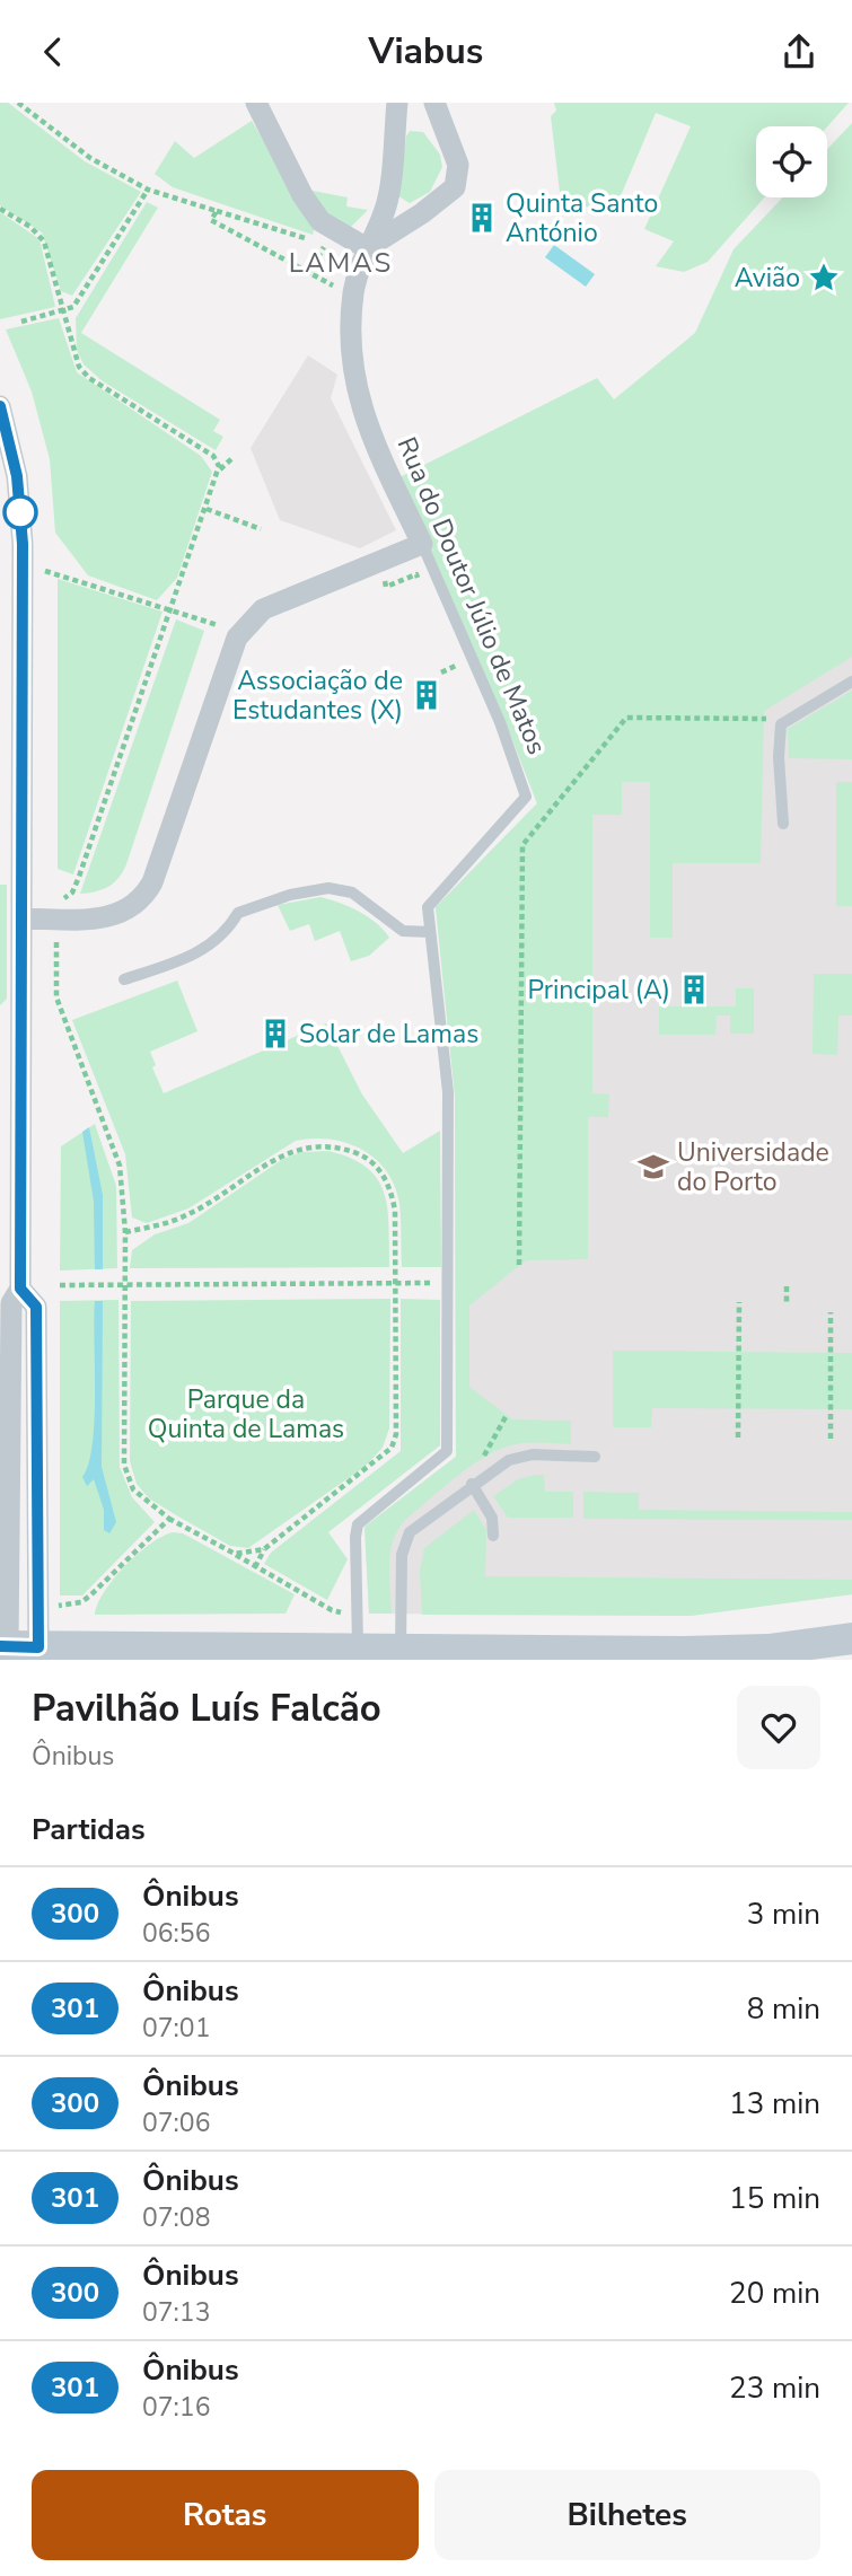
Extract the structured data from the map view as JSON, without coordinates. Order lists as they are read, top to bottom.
{
  "streets": {
    "street": ["Rua do Doutor Júlio de Matos"]
  },
  "districts": ["LAMAS"],
  "parks": ["Parque da Quinta de Lamas"],
  "places": {
    "building": [
      "Quinta Santo António",
      "Associação de Estudantes (X)",
      "Principal (A)",
      "Solar de Lamas"
    ],
    "place": ["Avião"],
    "school or university": ["Universidade do Porto"]
  },
  "lines": ["bus line 300"],
  "page": {
    "header": "Viabus",
    "heading": [
      ["Pavilhão Luís Falcão", "Ônibus"],
      "Partidas"
    ],
    "list": [
      {
        "mark": "300",
        "name": "Ônibus",
        "note": "06:56",
        "value": "3 min"
      },
      {
        "mark": "301",
        "name": "Ônibus",
        "note": "07:01",
        "value": "8 min"
      },
      {
        "mark": "300",
        "name": "Ônibus",
        "note": "07:06",
        "value": "13 min"
      },
      {
        "mark": "301",
        "name": "Ônibus",
        "note": "07:08",
        "value": "15 min"
      },
      {
        "mark": "300",
        "name": "Ônibus",
        "note": "07:13",
        "value": "20 min"
      },
      {
        "mark": "301",
        "name": "Ônibus",
        "note": "07:16",
        "value": "23 min"
      }
    ],
    "buttons": ["Rotas", "Bilhetes"]
  }
}
